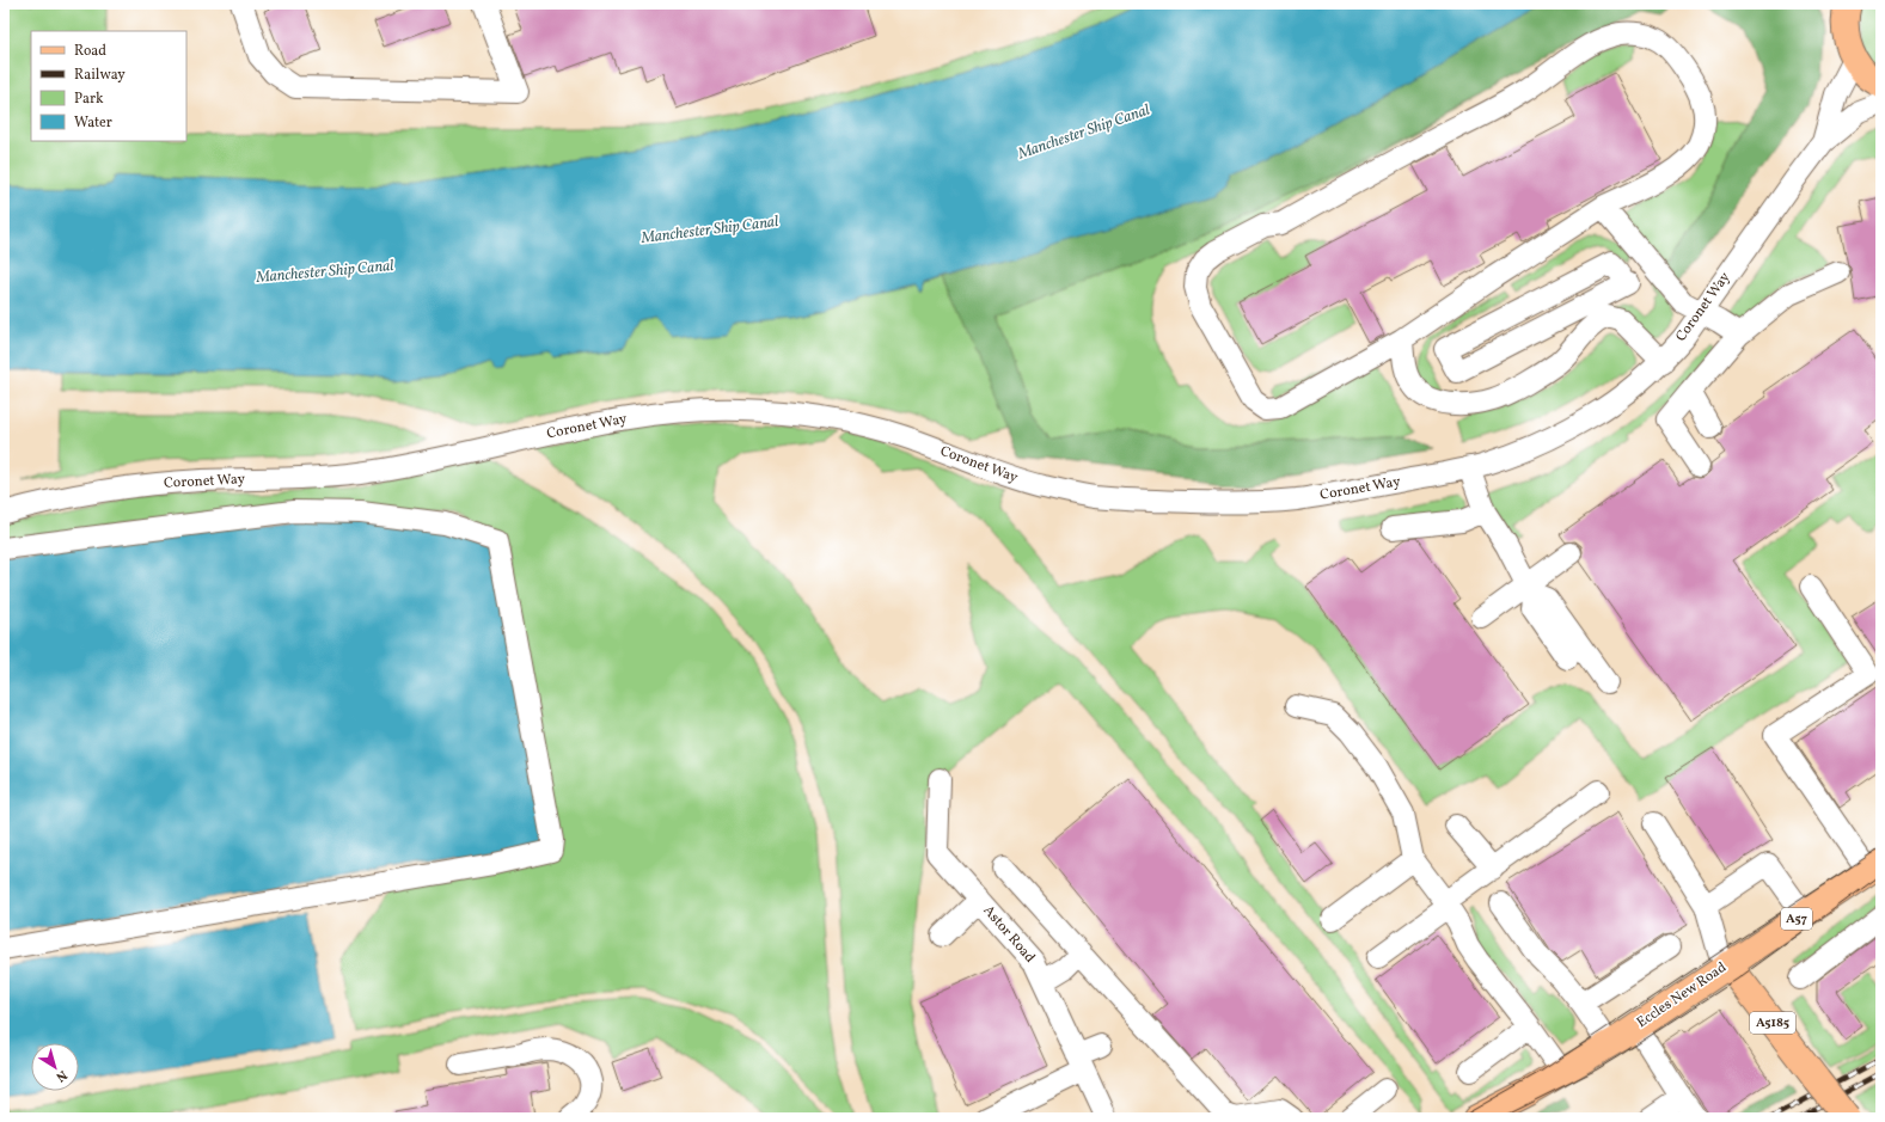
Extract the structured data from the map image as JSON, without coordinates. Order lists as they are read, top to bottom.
{
  "streets": {
    "main road": ["A57", "Eccles New Road", "A5185"],
    "street": ["Coronet Way", "Astor Road"]
  },
  "crossings": [
    ["Eccles New Road", "A5185"]
  ],
  "water": ["Manchester Ship Canal"],
  "legend": [
    "Road",
    "Railway",
    "Park",
    "Water"
  ],
  "north": "bottom right"
}
